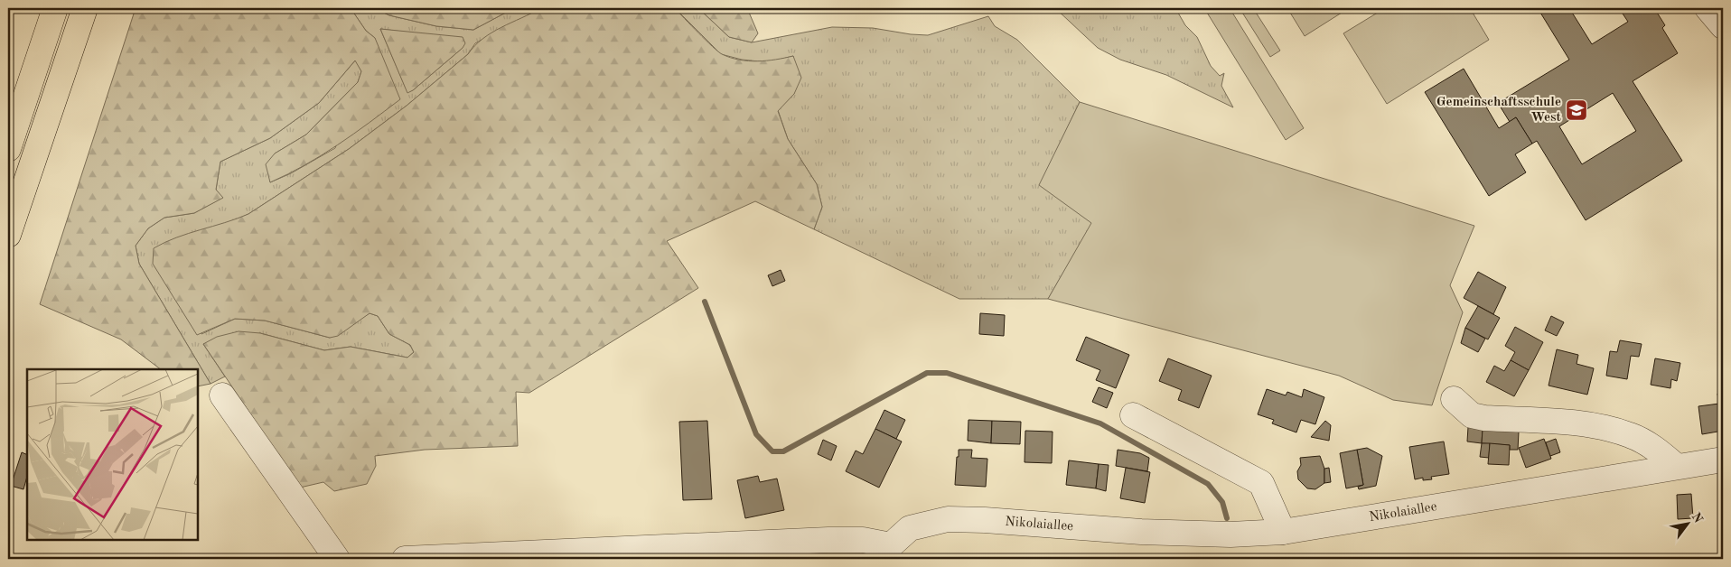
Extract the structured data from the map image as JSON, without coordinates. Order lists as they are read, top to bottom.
{
  "streets": {
    "street": ["Nikolaiallee"]
  },
  "places": {
    "school or university": ["Gemeinschaftsschule West"]
  },
  "north": "top right"
}
